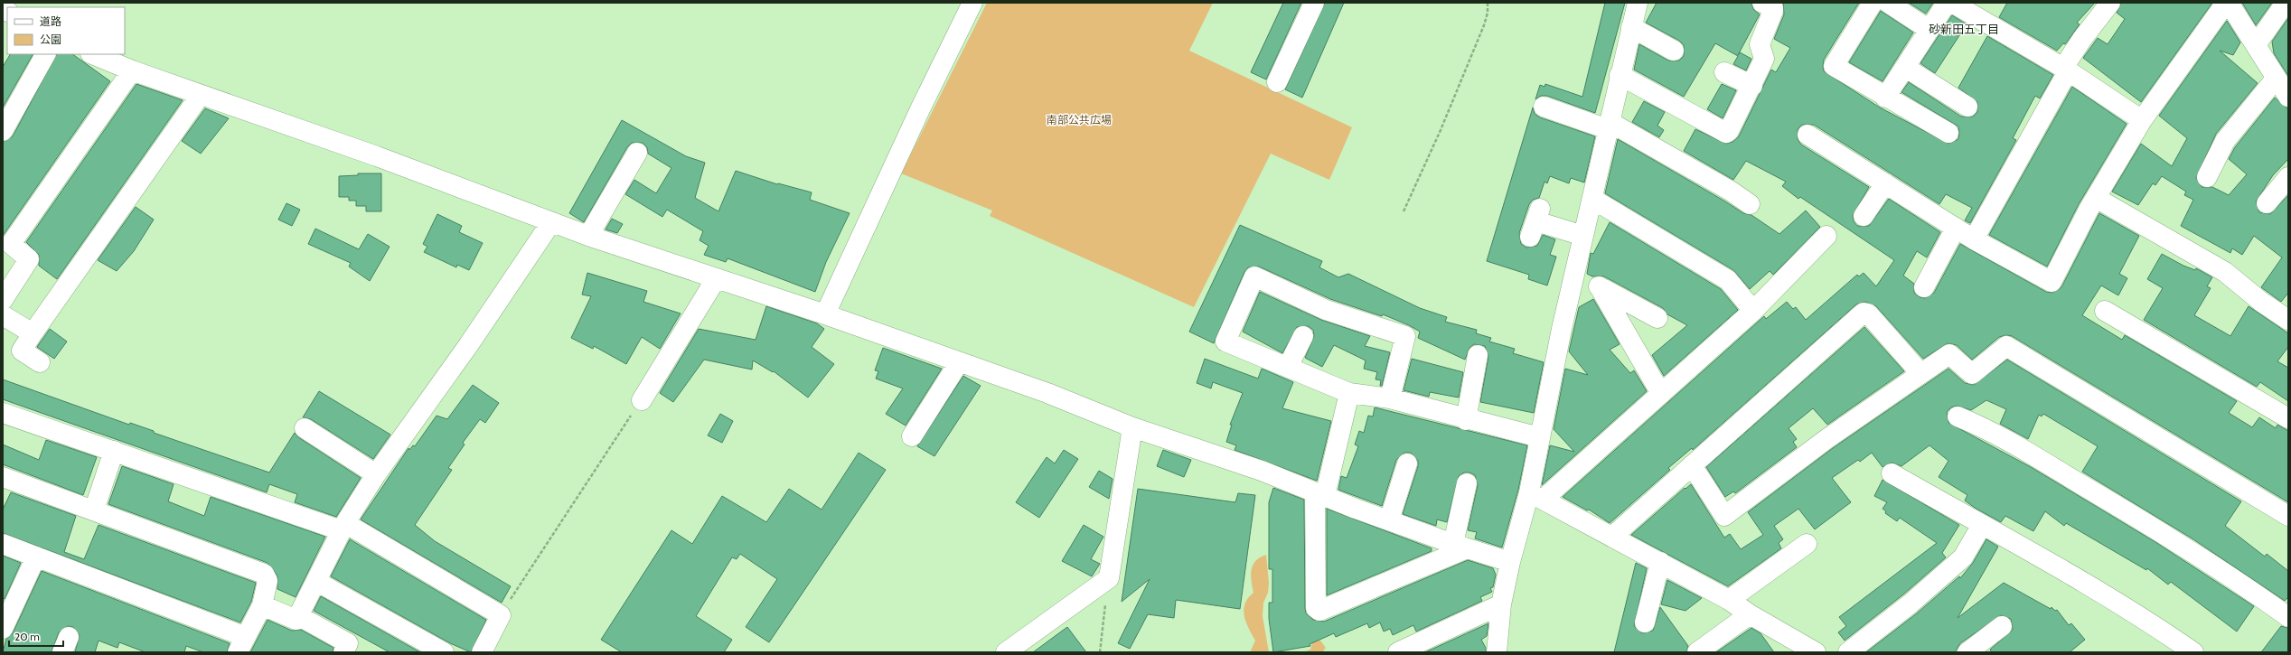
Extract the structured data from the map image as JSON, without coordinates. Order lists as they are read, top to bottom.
{
  "districts": ["砂新田五丁目"],
  "parks": ["南部公共広場"],
  "legend": ["道路", "公園"],
  "scale_bar": "20 m"
}
